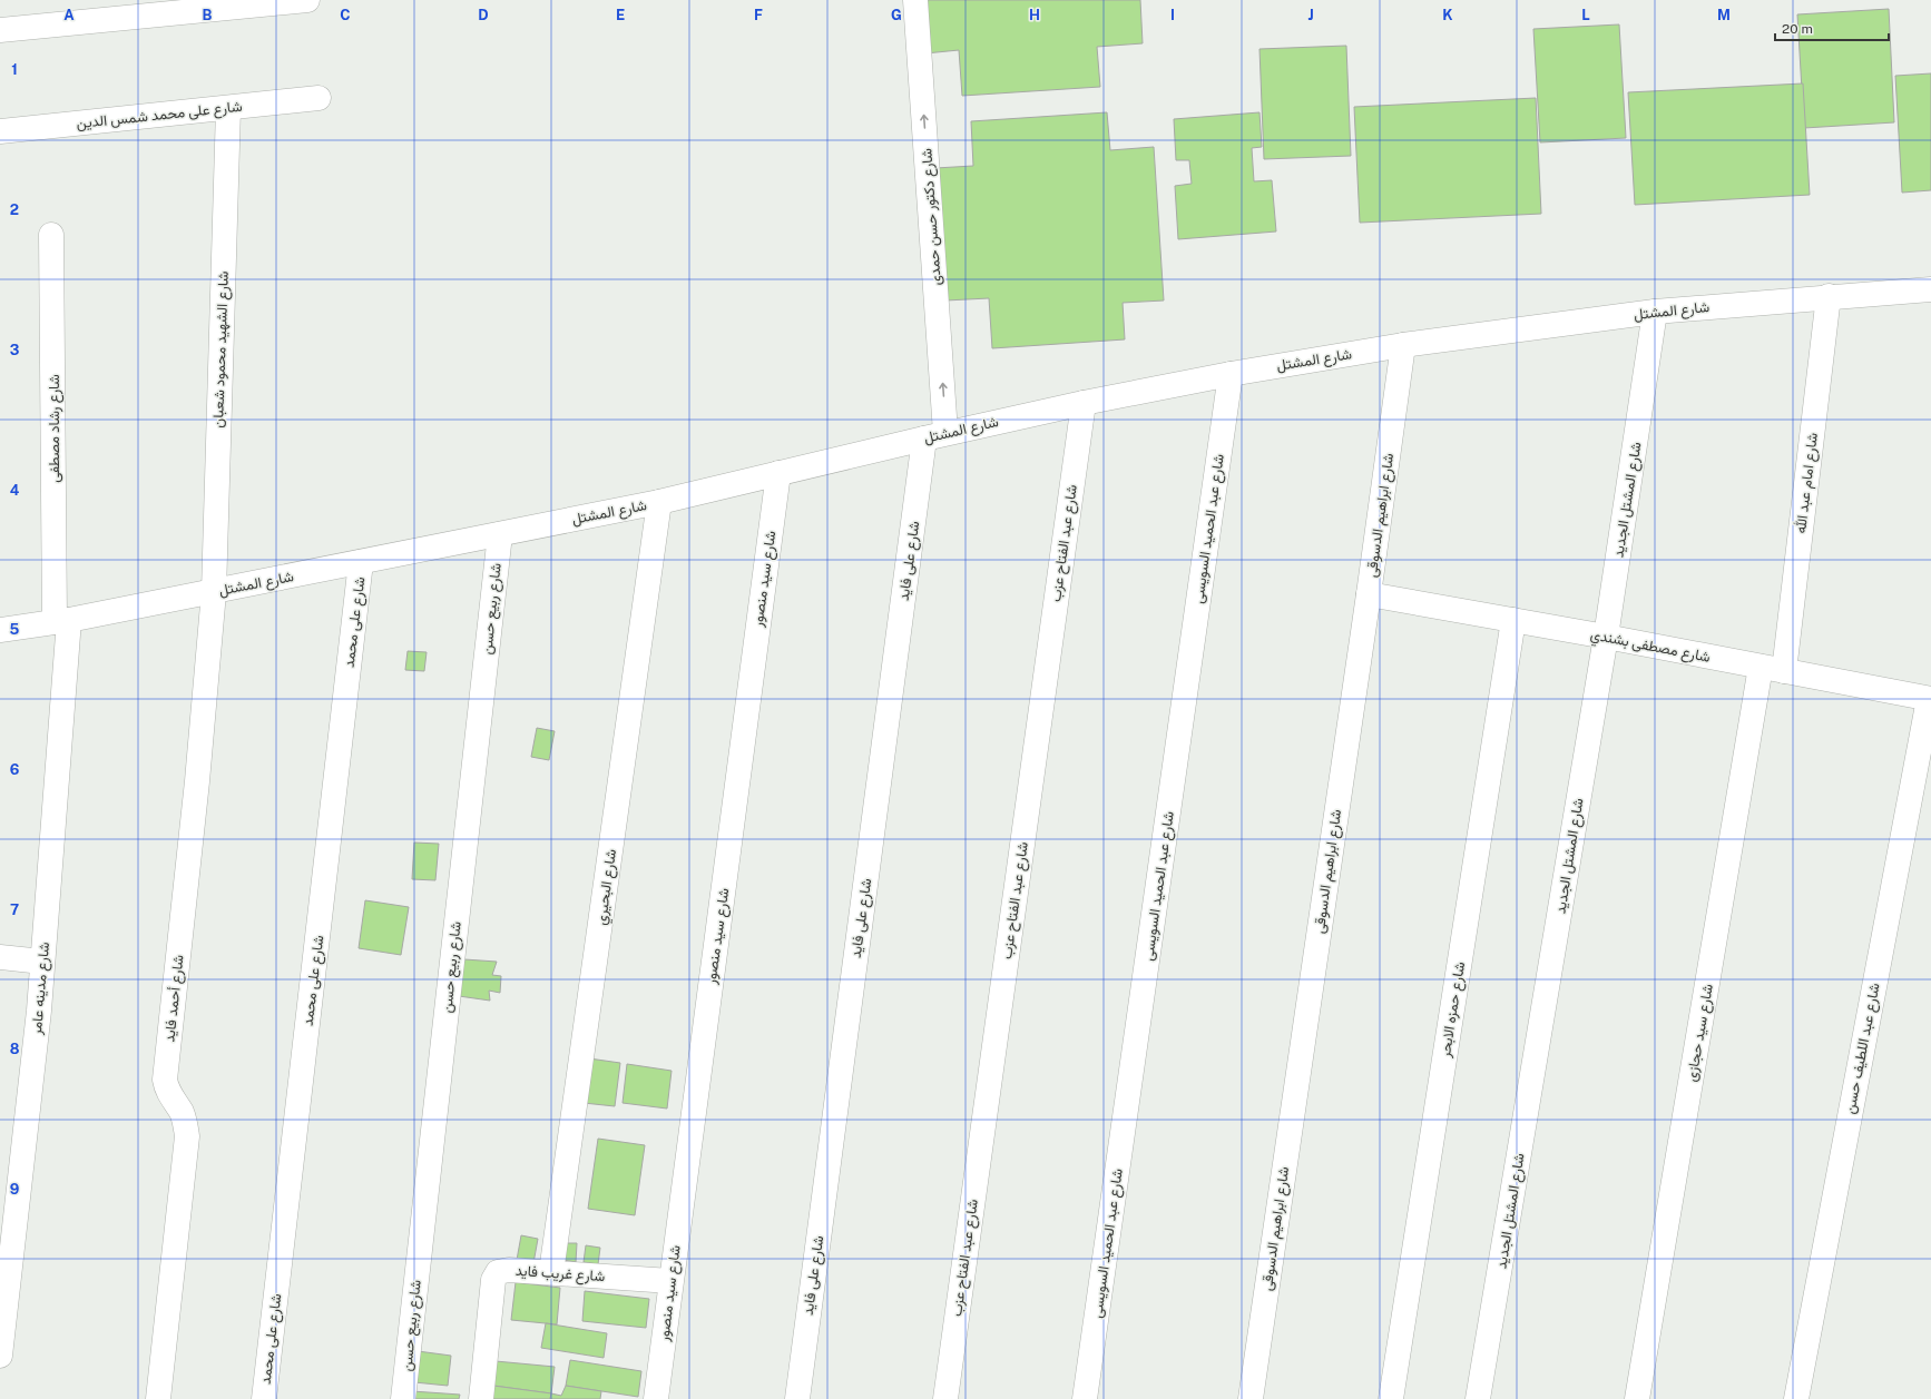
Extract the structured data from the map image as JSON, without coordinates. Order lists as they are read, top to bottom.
{
  "streets": {
    "street": [
      "شارع على محمد شمس الدين",
      "شارع دكتور حسن حمدى",
      "شارع المشتل",
      "شارع الشهيد محمود شعبان",
      "شارع رشاد مصطفى",
      "شارع امام عبد الله",
      "شارع المشتل الجديد",
      "شارع ابراهيم الدسوقى",
      "شارع عبد الحميد السويسى",
      "شارع عبد الفتاح عزب",
      "شارع على فايد",
      "شارع سيد منصور",
      "شارع ربيع حسن",
      "شارع على محمد",
      "شارع مصطفى بشندي",
      "شارع البحيري",
      "شارع مدينه عامر",
      "شارع أحمد فايد",
      "شارع حمزه الابحر",
      "شارع سيد حجازى",
      "شارع عبد اللطيف حسن",
      "شارع غريب فايد"
    ]
  },
  "crossings": [
    ["شارع على محمد شمس الدين", "شارع الشهيد محمود شعبان"],
    ["شارع دكتور حسن حمدى", "شارع المشتل"],
    ["شارع دكتور حسن حمدى", "شارع على فايد"],
    ["شارع المشتل", "شارع الشهيد محمود شعبان"],
    ["شارع المشتل", "شارع رشاد مصطفى"],
    ["شارع المشتل", "شارع امام عبد الله"],
    ["شارع المشتل", "شارع المشتل الجديد"],
    ["شارع المشتل", "شارع ابراهيم الدسوقى"],
    ["شارع المشتل", "شارع عبد الحميد السويسى"],
    ["شارع المشتل", "شارع عبد الفتاح عزب"],
    ["شارع المشتل", "شارع على فايد"],
    ["شارع المشتل", "شارع سيد منصور"],
    ["شارع المشتل", "شارع ربيع حسن"],
    ["شارع المشتل", "شارع على محمد"],
    ["شارع المشتل", "شارع البحيري"],
    ["شارع المشتل", "شارع مدينه عامر"],
    ["شارع المشتل", "شارع أحمد فايد"],
    ["شارع الشهيد محمود شعبان", "شارع أحمد فايد"],
    ["شارع رشاد مصطفى", "شارع مدينه عامر"],
    ["شارع امام عبد الله", "شارع مصطفى بشندي"],
    ["شارع المشتل الجديد", "شارع مصطفى بشندي"],
    ["شارع ابراهيم الدسوقى", "شارع مصطفى بشندي"],
    ["شارع سيد منصور", "شارع غريب فايد"],
    ["شارع مصطفى بشندي", "شارع حمزه الابحر"],
    ["شارع مصطفى بشندي", "شارع سيد حجازى"],
    ["شارع مصطفى بشندي", "شارع عبد اللطيف حسن"],
    ["شارع البحيري", "شارع غريب فايد"]
  ],
  "one_way": ["شارع دكتور حسن حمدى"],
  "scale_bar": "20 m",
  "grid": {
    "columns": [
      "A",
      "B",
      "C",
      "D",
      "E",
      "F",
      "G",
      "H",
      "I",
      "J",
      "K",
      "L",
      "M"
    ],
    "rows": [
      "1",
      "2",
      "3",
      "4",
      "5",
      "6",
      "7",
      "8",
      "9"
    ]
  }
}
